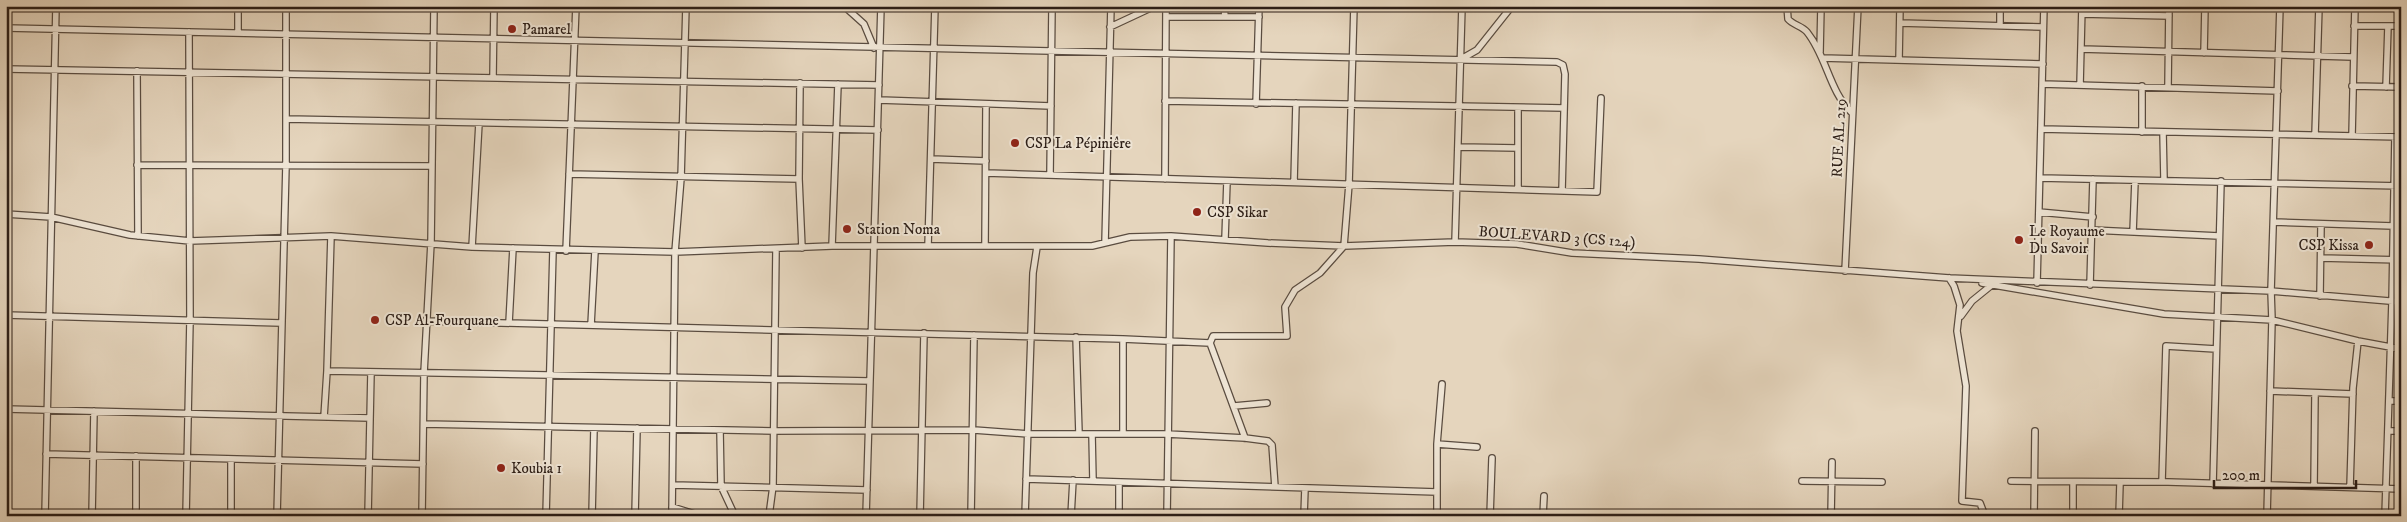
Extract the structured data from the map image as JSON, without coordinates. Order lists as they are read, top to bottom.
{
  "streets": {
    "street": ["RUE AL 219", "BOULEVARD 3 (CS 124)"]
  },
  "crossings": [
    ["RUE AL 219", "BOULEVARD 3 (CS 124)"]
  ],
  "places": [
    "Pamarel",
    "CSP La Pépiniêre",
    "CSP Sikar",
    "Station Noma",
    "Le Royaume Du Savoir",
    "CSP Kissa",
    "CSP Al-Fourquane",
    "Koubia 1"
  ],
  "scale_bar": "200 m"
}
